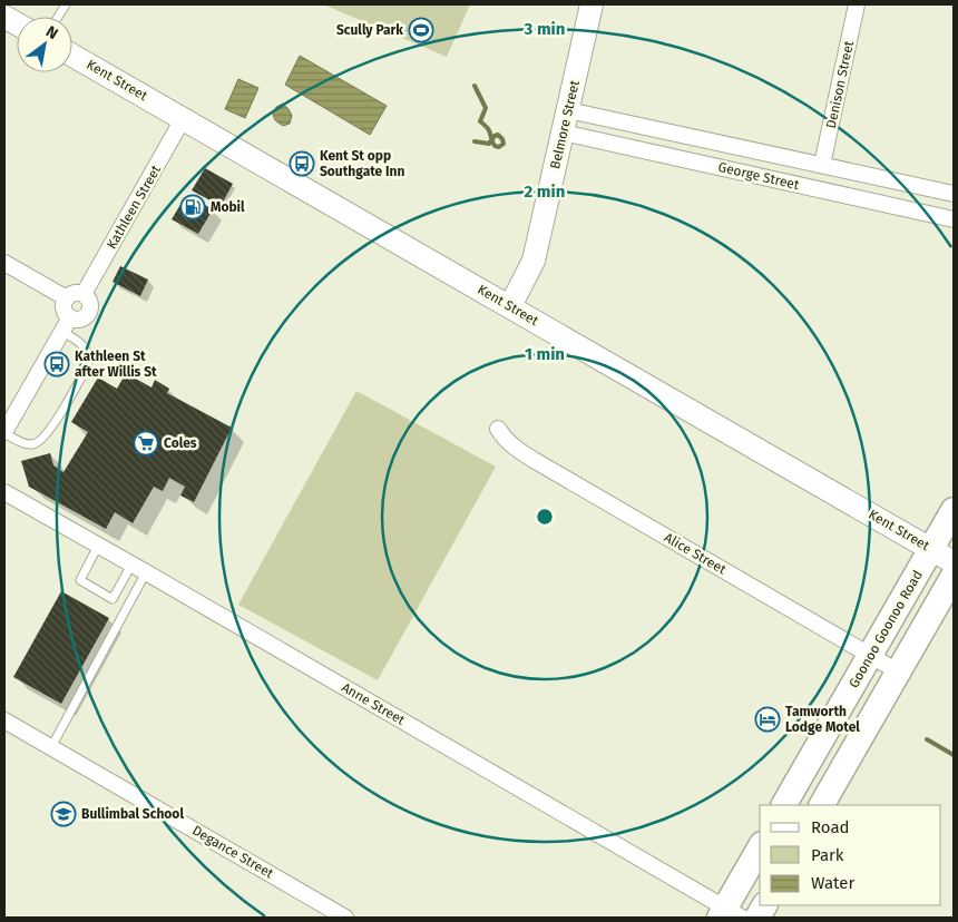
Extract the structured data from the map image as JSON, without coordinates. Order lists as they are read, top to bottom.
{
  "streets": {
    "main road": ["Goonoo Goonoo Road"],
    "street": [
      "Kent Street",
      "Denison Street",
      "Belmore Street",
      "George Street",
      "Kathleen Street",
      "Alice Street",
      "Anne Street",
      "Degance Street"
    ]
  },
  "crossings": [
    ["Kent Street", "Belmore Street"],
    ["Kent Street", "Kathleen Street"],
    ["Kent Street", "Goonoo Goonoo Road"],
    ["Denison Street", "George Street"],
    ["Belmore Street", "George Street"],
    ["Alice Street", "Goonoo Goonoo Road"]
  ],
  "places": {
    "sports": ["Scully Park"],
    "bus stop": ["Kent St opp Southgate Inn", "Kathleen St after Willis St"],
    "fuel station": ["Mobil"],
    "supermarket": ["Coles"],
    "hotel": ["Tamworth Lodge Motel"],
    "school or university": ["Bullimbal School"]
  },
  "legend": ["Road", "Park", "Water"],
  "north": "top right",
  "rings": ["3 min", "2 min", "1 min"]
}
